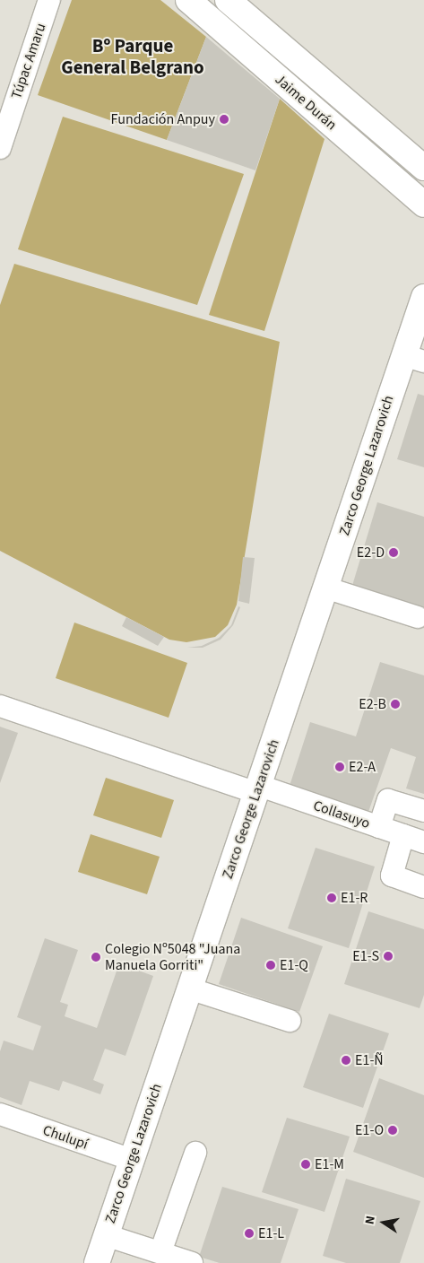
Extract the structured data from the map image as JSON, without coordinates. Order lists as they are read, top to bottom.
{
  "streets": {
    "street": [
      "Túpac Amaru",
      "Jaime Durán",
      "Zarco George Lazarovich",
      "Collasuyo",
      "Chulupí"
    ]
  },
  "crossings": [
    ["Zarco George Lazarovich", "Collasuyo"],
    ["Zarco George Lazarovich", "Chulupí"]
  ],
  "districts": ["Bº Parque General Belgrano"],
  "places": [
    "Fundación Anpuy",
    "E2-D",
    "E2-B",
    "E2-A",
    "E1-R",
    "E1-S",
    "Colegio Nº5048 \"Juana Manuela Gorriti\"",
    "E1-Q",
    "E1-Ñ",
    "E1-O",
    "E1-M",
    "E1-L"
  ],
  "north": "left"
}
